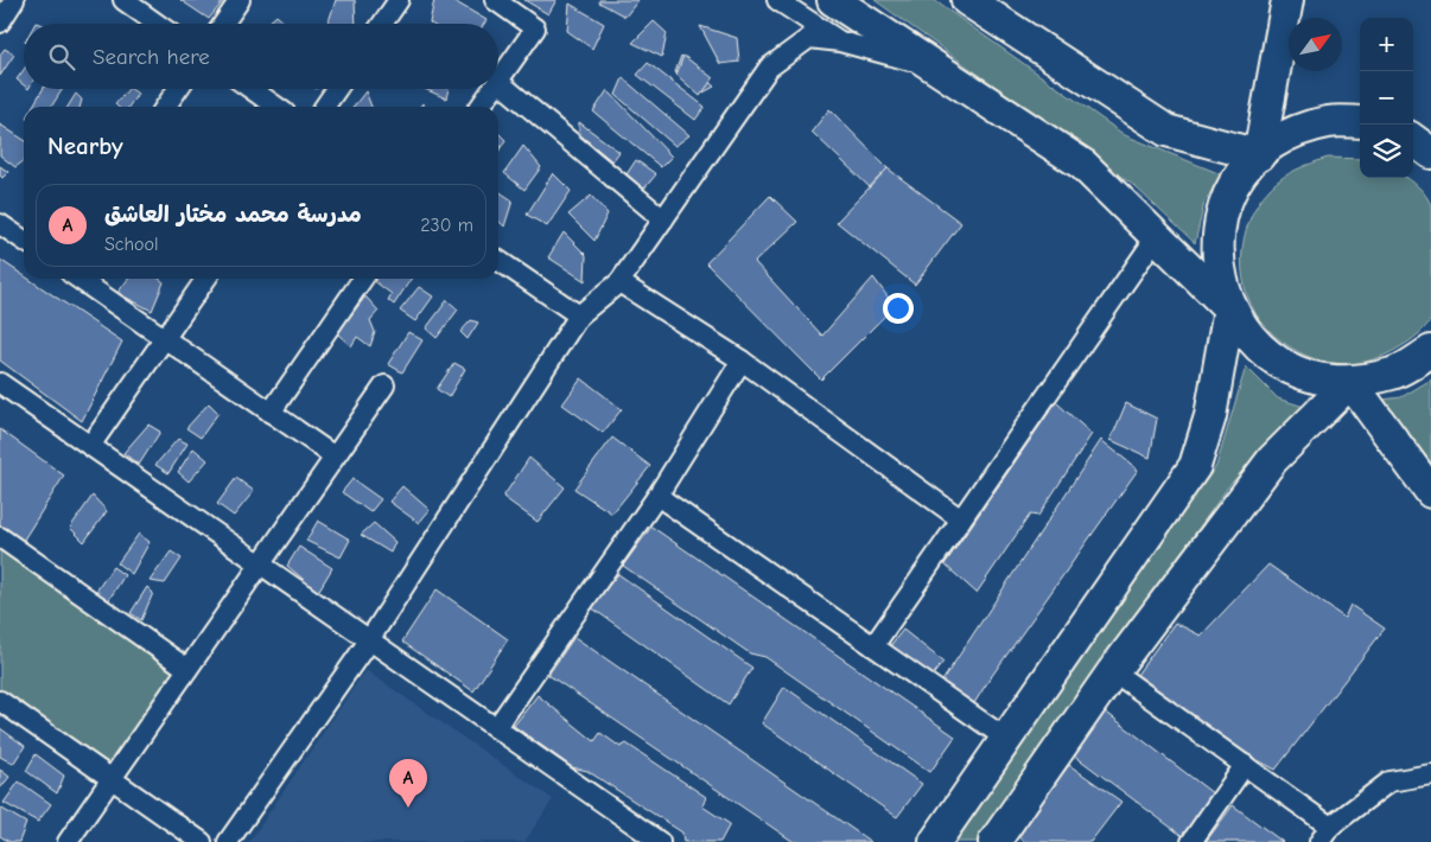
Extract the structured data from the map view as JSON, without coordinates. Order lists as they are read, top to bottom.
{
  "north": "top right",
  "page": {
    "map_buttons": ["+", "−"],
    "search": "Search here",
    "heading": "Nearby",
    "list": [
      {
        "mark": "A",
        "name": "مدرسة محمد مختار العاشق",
        "note": "School",
        "value": "230 m"
      }
    ],
    "pins": "A"
  }
}
